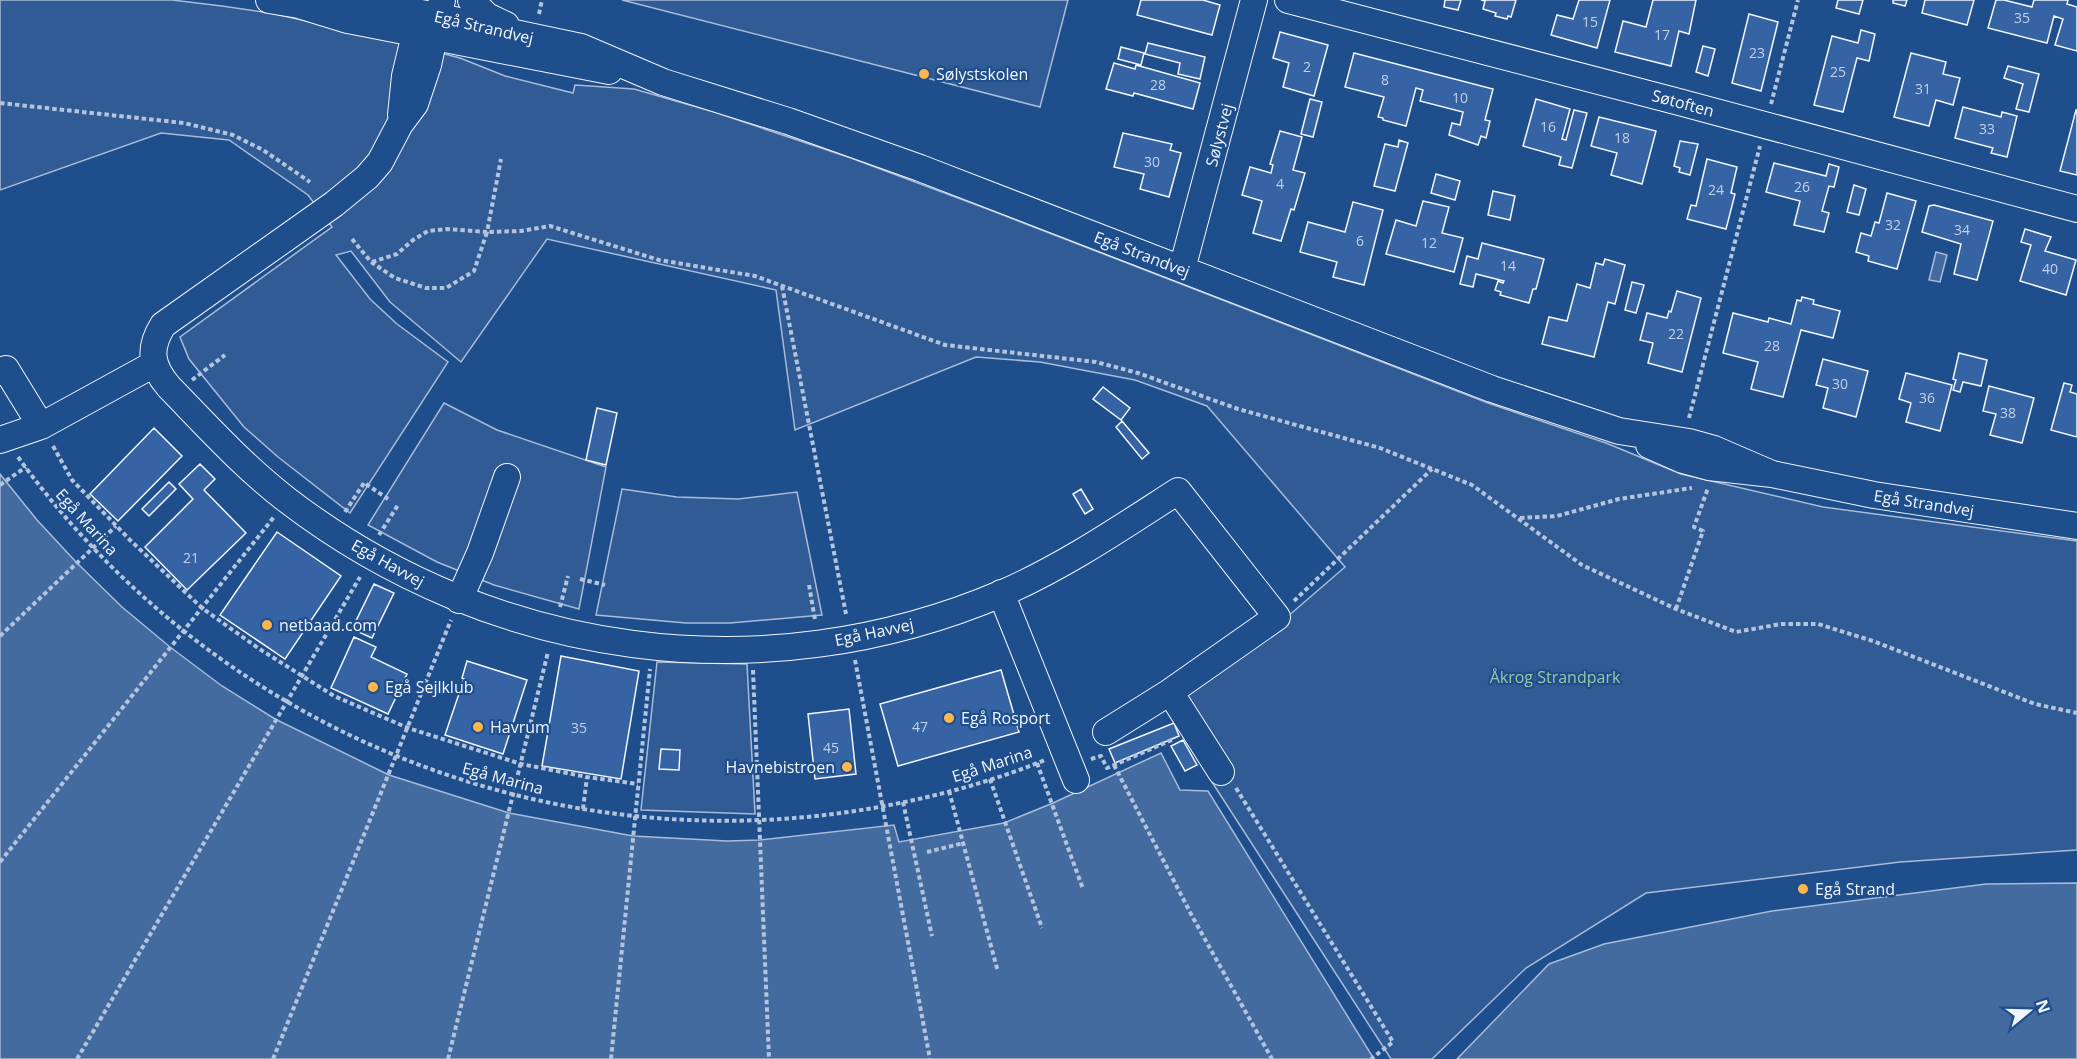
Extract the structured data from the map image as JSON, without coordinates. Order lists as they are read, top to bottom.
{
  "streets": {
    "street": [
      "Egå Strandvej",
      "Søtoften",
      "Sølystvej",
      "Egå Havvej"
    ],
    "path": ["Egå Marina"]
  },
  "crossings": [
    ["Egå Strandvej", "Sølystvej"]
  ],
  "parks": ["Åkrog Strandpark"],
  "places": [
    "Sølystskolen",
    "netbaad.com",
    "Egå Sejlklub",
    "Egå Rosport",
    "Havrum",
    "Havnebistroen",
    "Egå Strand"
  ],
  "house_numbers": [
    "35",
    "15",
    "17",
    "23",
    "2",
    "25",
    "8",
    "28",
    "31",
    "10",
    "16",
    "33",
    "18",
    "30",
    "4",
    "26",
    "24",
    "32",
    "34",
    "6",
    "12",
    "14",
    "40",
    "22",
    "28",
    "30",
    "36",
    "38",
    "21",
    "47",
    "35",
    "45"
  ],
  "north": "right"
}
